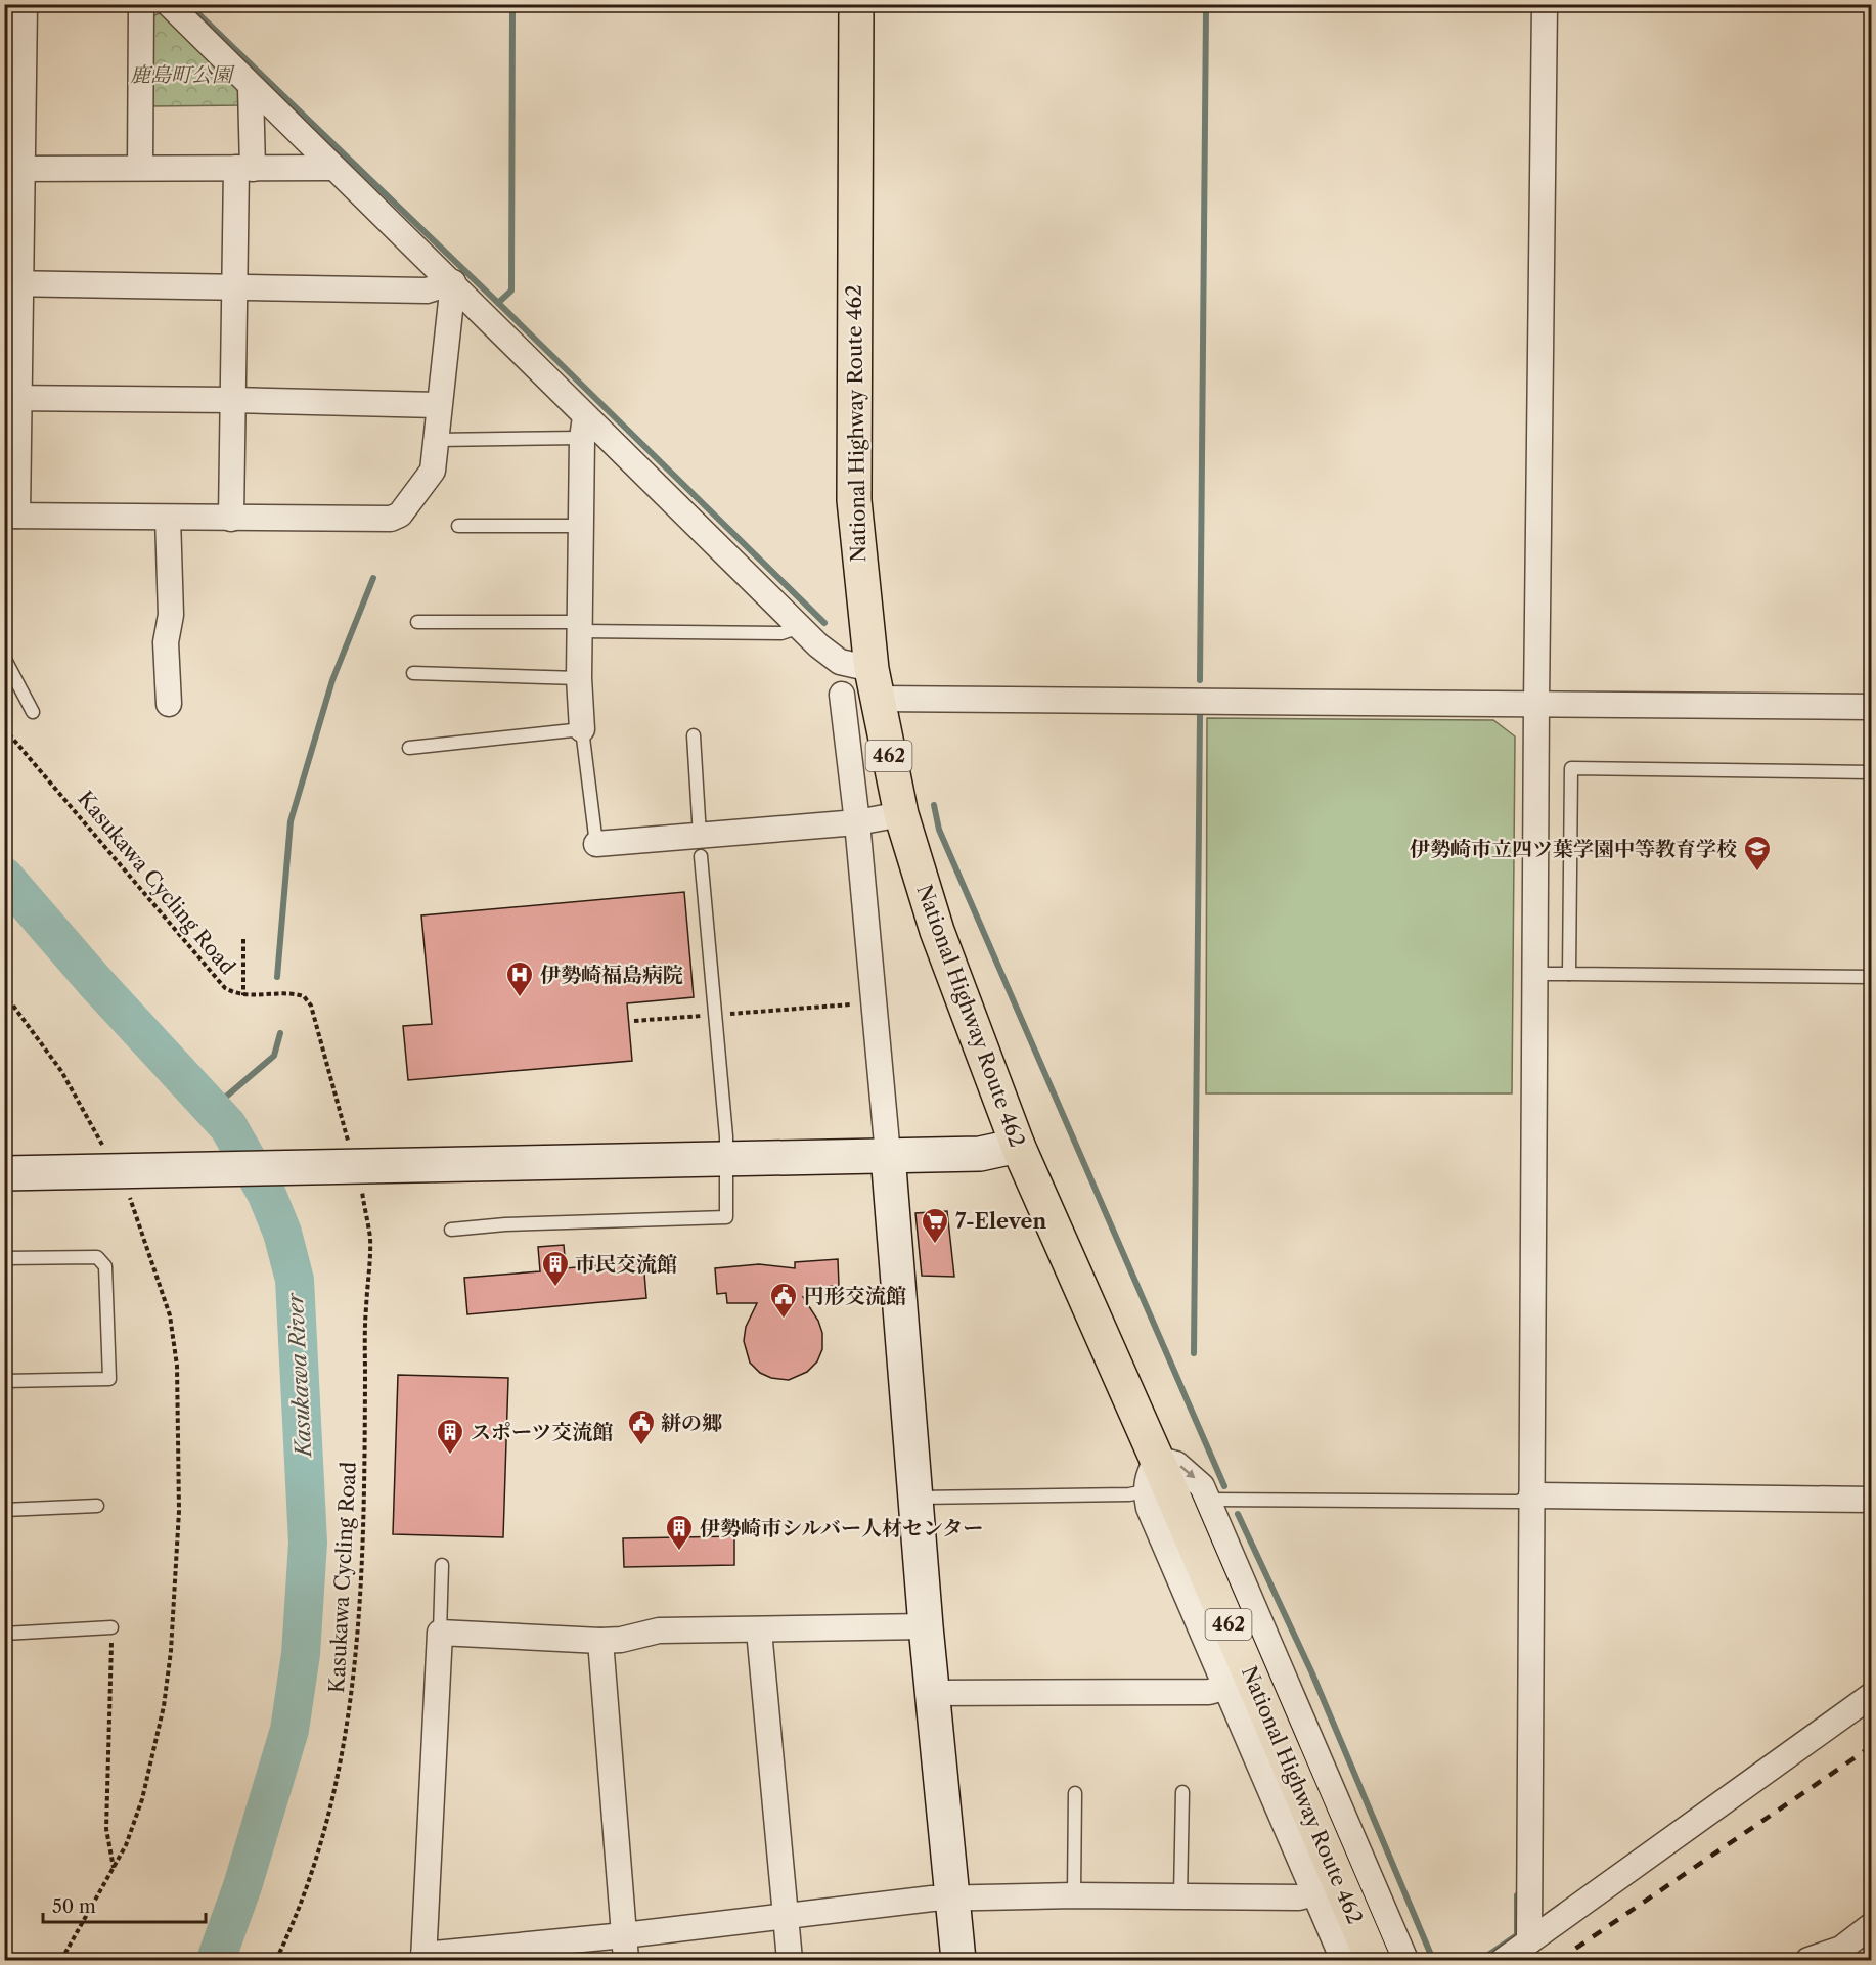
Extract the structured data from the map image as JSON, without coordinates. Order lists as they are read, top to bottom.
{
  "streets": {
    "highway": ["National Highway Route 462", "462"],
    "path": ["Kasukawa Cycling Road"]
  },
  "water": ["Kasukawa River"],
  "parks": ["鹿島町公園"],
  "places": {
    "school or university": ["伊勢崎市立四ツ葉学園中等教育学校"],
    "hospital": ["伊勢崎福島病院"],
    "supermarket": ["7-Eleven"],
    "building": ["市民交流館", "スポーツ交流館", "伊勢崎市シルバー人材センター"],
    "public building": ["円形交流館", "絣の郷"]
  },
  "scale_bar": "50 m"
}
